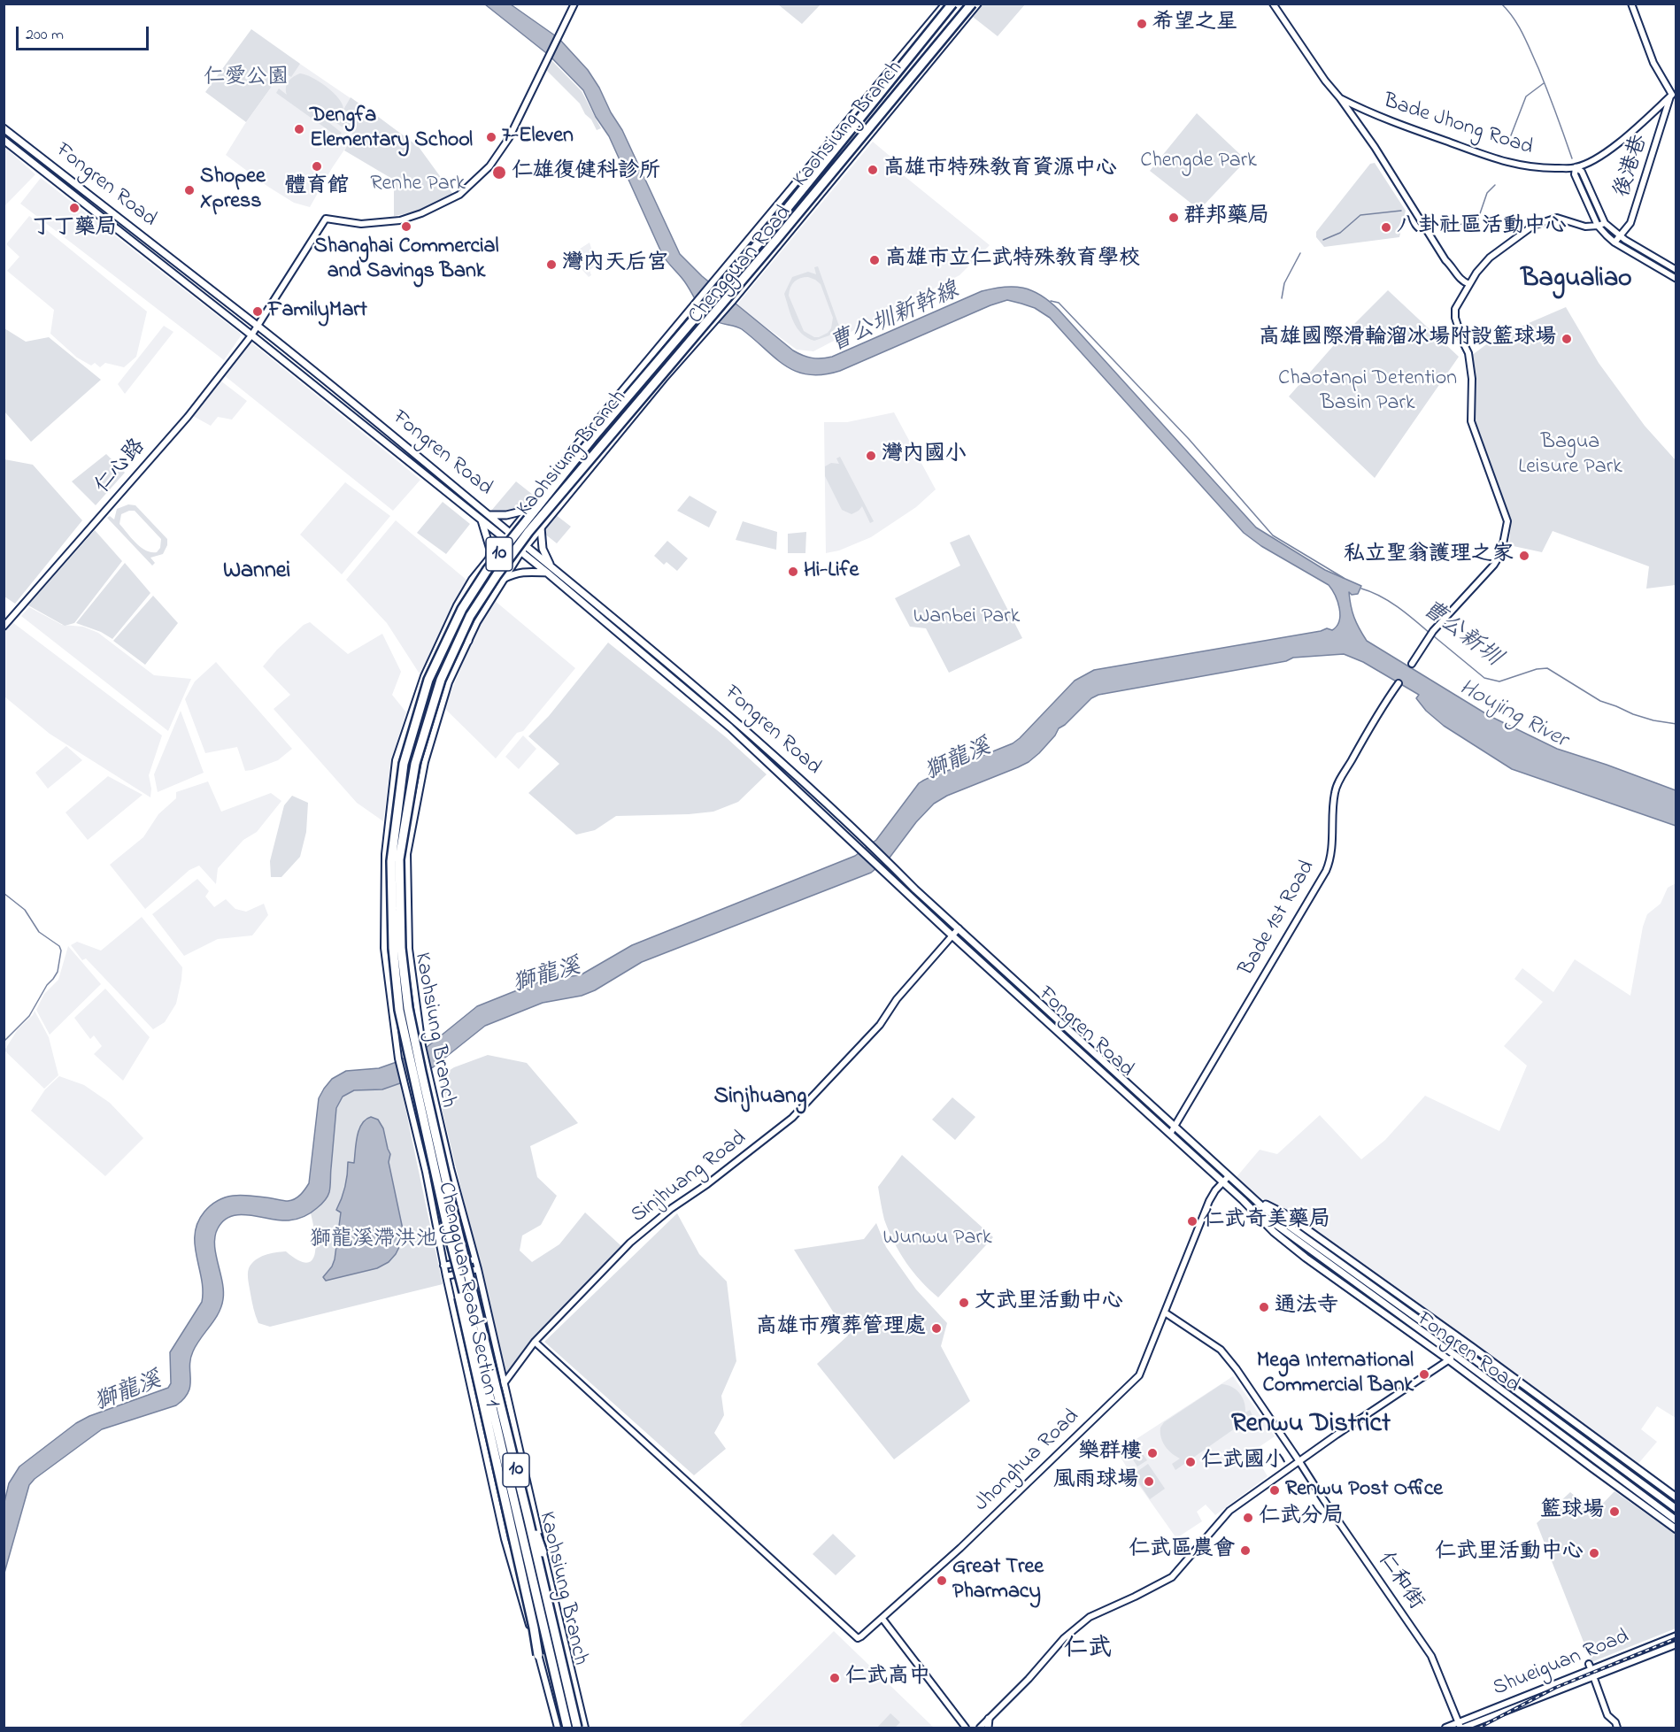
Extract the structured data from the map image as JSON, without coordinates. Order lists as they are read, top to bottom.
{
  "streets": {
    "highway": ["Kaohsiung Branch", "10"],
    "main road": ["Fongren Road"],
    "street": [
      "Bade Jhong Road",
      "後港巷",
      "Chengguan Road",
      "仁心路",
      "Bade 1st Road",
      "Sinjhuang Road",
      "Chengguan Road Section 1",
      "Jhonghua Road",
      "仁和街",
      "Shueiguan Road"
    ]
  },
  "crossings": [
    ["Bade Jhong Road", "後港巷"],
    ["Fongren Road", "Chengguan Road"],
    ["Fongren Road", "仁心路"],
    ["Fongren Road", "Bade 1st Road"],
    ["Fongren Road", "Sinjhuang Road"],
    ["Fongren Road", "Chengguan Road Section 1"],
    ["Fongren Road", "Jhonghua Road"],
    ["Chengguan Road", "Chengguan Road Section 1"],
    ["Sinjhuang Road", "Chengguan Road Section 1"],
    ["Sinjhuang Road", "Jhonghua Road"],
    ["Jhonghua Road", "仁和街"],
    ["仁和街", "Shueiguan Road"]
  ],
  "districts": [
    "Bagualiao",
    "Wannei",
    "Sinjhuang",
    "Renwu District",
    "仁武"
  ],
  "water": [
    "曹公圳新幹線",
    "曹公新圳",
    "Houjing River",
    "獅龍溪"
  ],
  "parks": [
    "仁愛公園",
    "Chengde Park",
    "Renhe Park",
    "Chaotanpi Detention Basin Park",
    "Bagua Leisure Park",
    "Wanbei Park",
    "Wunwu Park",
    "獅龍溪滯洪池"
  ],
  "places": [
    "希望之星",
    "Dengfa Elementary School",
    "7-Eleven",
    "體育館",
    "高雄市特殊教育資源中心",
    "仁雄復健科診所",
    "Shopee Xpress",
    "丁丁藥局",
    "群邦藥局",
    "Shanghai Commercial and Savings Bank",
    "八卦社區活動中心",
    "高雄市立仁武特殊教育學校",
    "灣內天后宮",
    "FamilyMart",
    "高雄國際滑輪溜冰場附設籃球場",
    "灣內國小",
    "私立聖翁護理之家",
    "Hi-Life",
    "仁武奇美藥局",
    "文武里活動中心",
    "通法寺",
    "高雄市殯葬管理處",
    "Mega International Commercial Bank",
    "樂群樓",
    "仁武國小",
    "風雨球場",
    "Renwu Post Office",
    "籃球場",
    "仁武分局",
    "仁武區農會",
    "仁武里活動中心",
    "Great Tree Pharmacy",
    "仁武高中"
  ],
  "scale_bar": "200 m"
}
